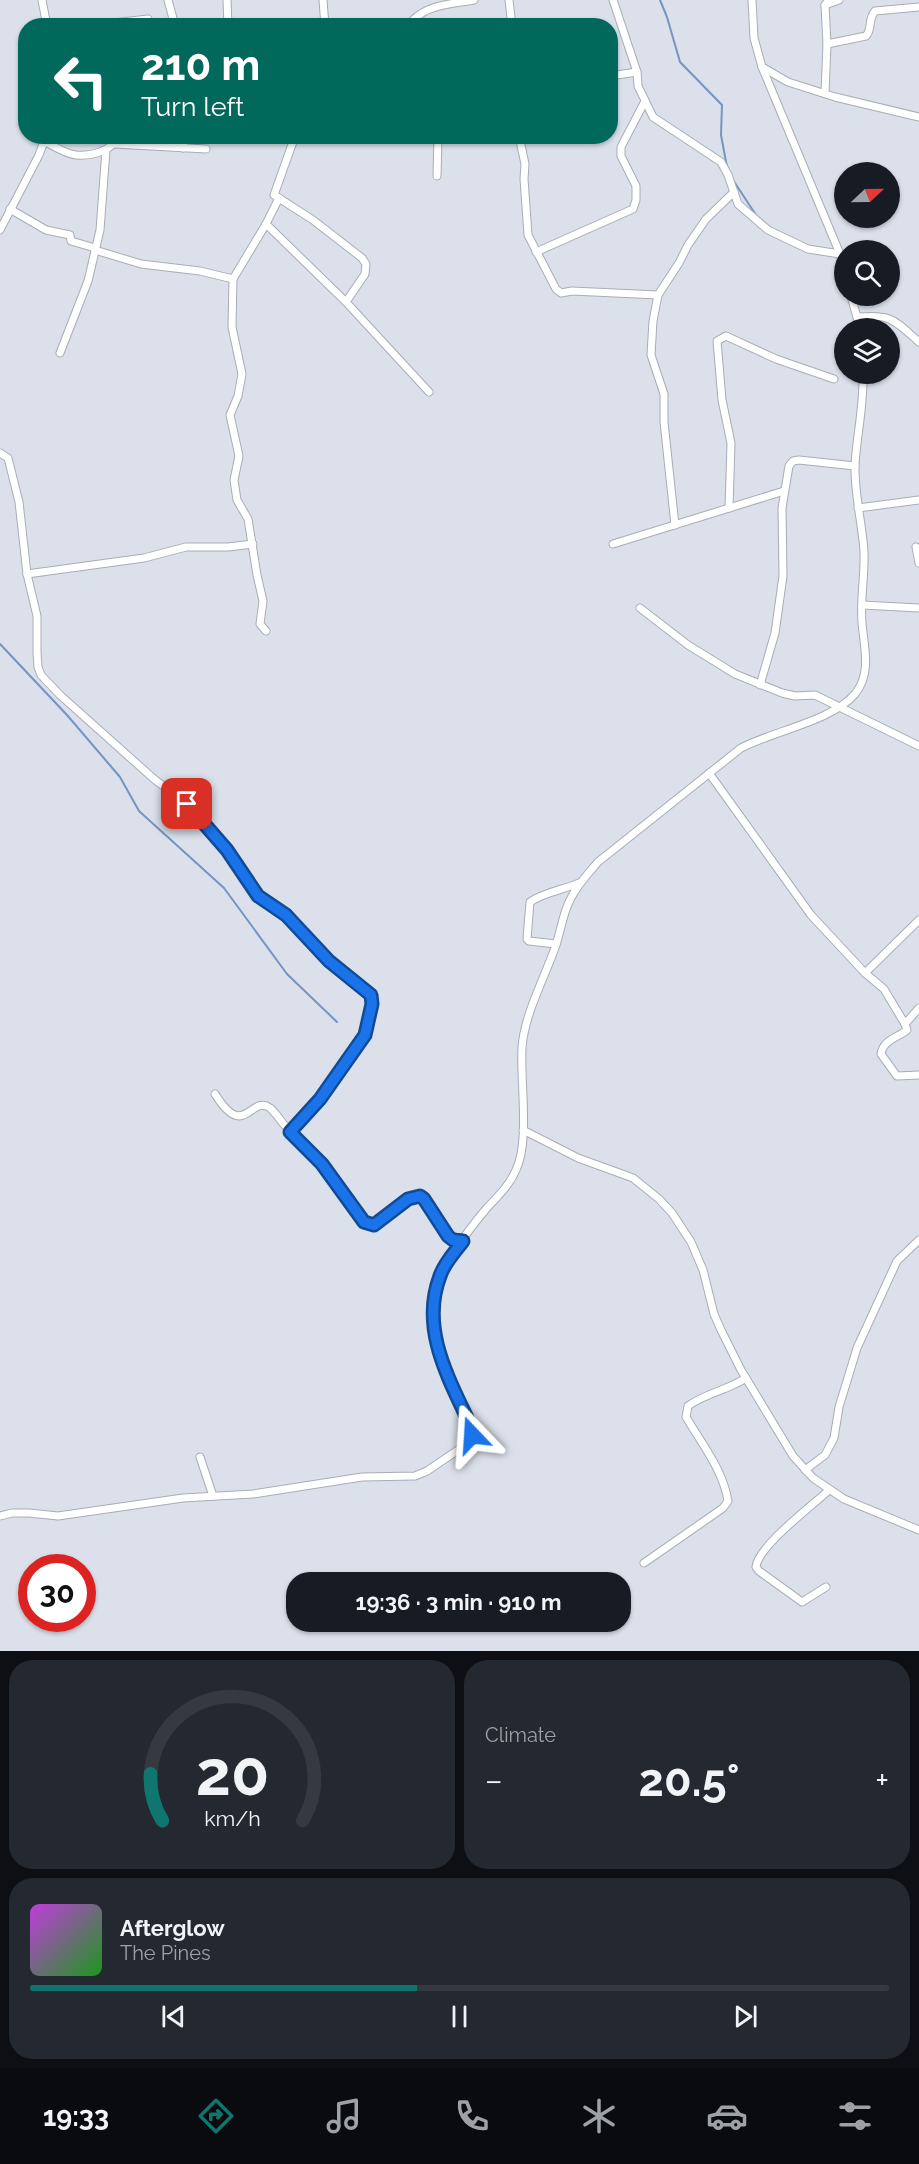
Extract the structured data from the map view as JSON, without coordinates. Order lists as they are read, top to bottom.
{
  "north": "right",
  "page": {
    "turn": ["210 m", "Turn left"],
    "limit": "30",
    "trip": "19:36 · 3 min · 910 m",
    "tile": "Climate",
    "heat": ["−", "20.5°", "+"],
    "song": ["Afterglow", "The Pines"],
    "tabs": "19:33",
    "gauge": ["20", "km/h"]
  }
}
